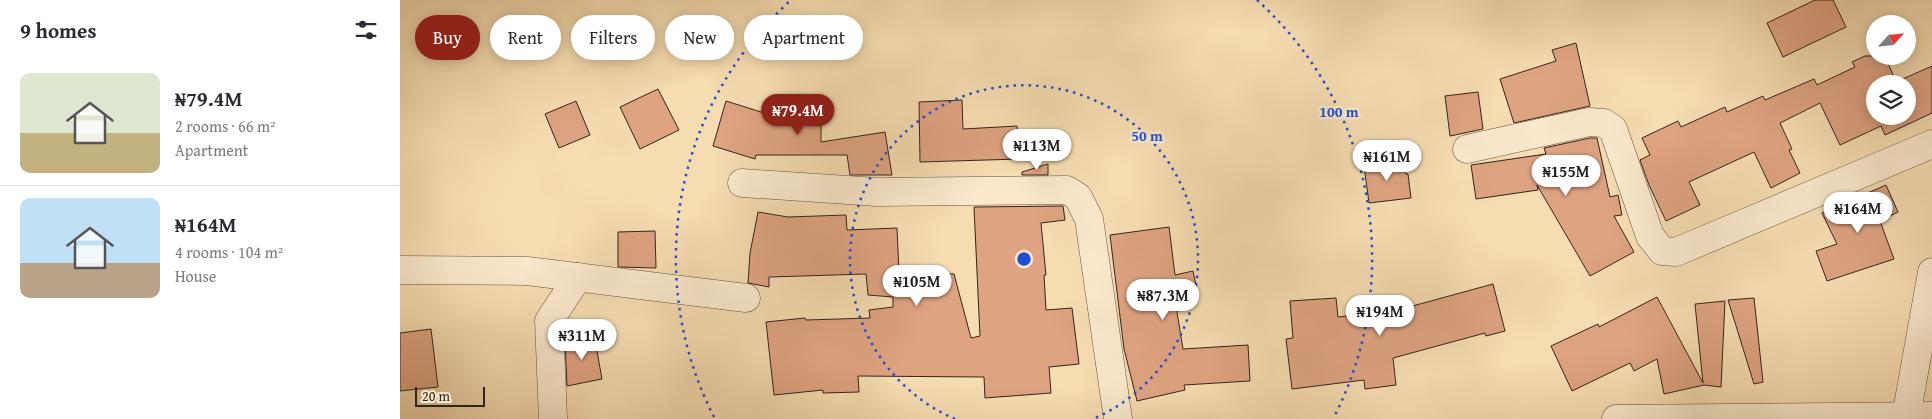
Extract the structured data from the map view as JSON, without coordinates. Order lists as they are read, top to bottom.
{
  "scale_bar": "20 m",
  "north": "top right",
  "page": {
    "heading": "9 homes",
    "chip": [
      "Buy",
      "Rent",
      "Filters",
      "New",
      "Apartment"
    ],
    "list": [
      {
        "name": "₦79.4M",
        "note": "2 rooms · 66 m² · Apartment"
      },
      {
        "name": "₦164M",
        "note": "4 rooms · 104 m² · House"
      }
    ],
    "price": [
      "₦79.4M",
      "₦113M",
      "₦161M",
      "₦155M",
      "₦164M",
      "₦105M",
      "₦87.3M",
      "₦194M",
      "₦311M"
    ],
    "scale": "20 m"
  },
  "rings": ["100 m", "50 m"]
}
